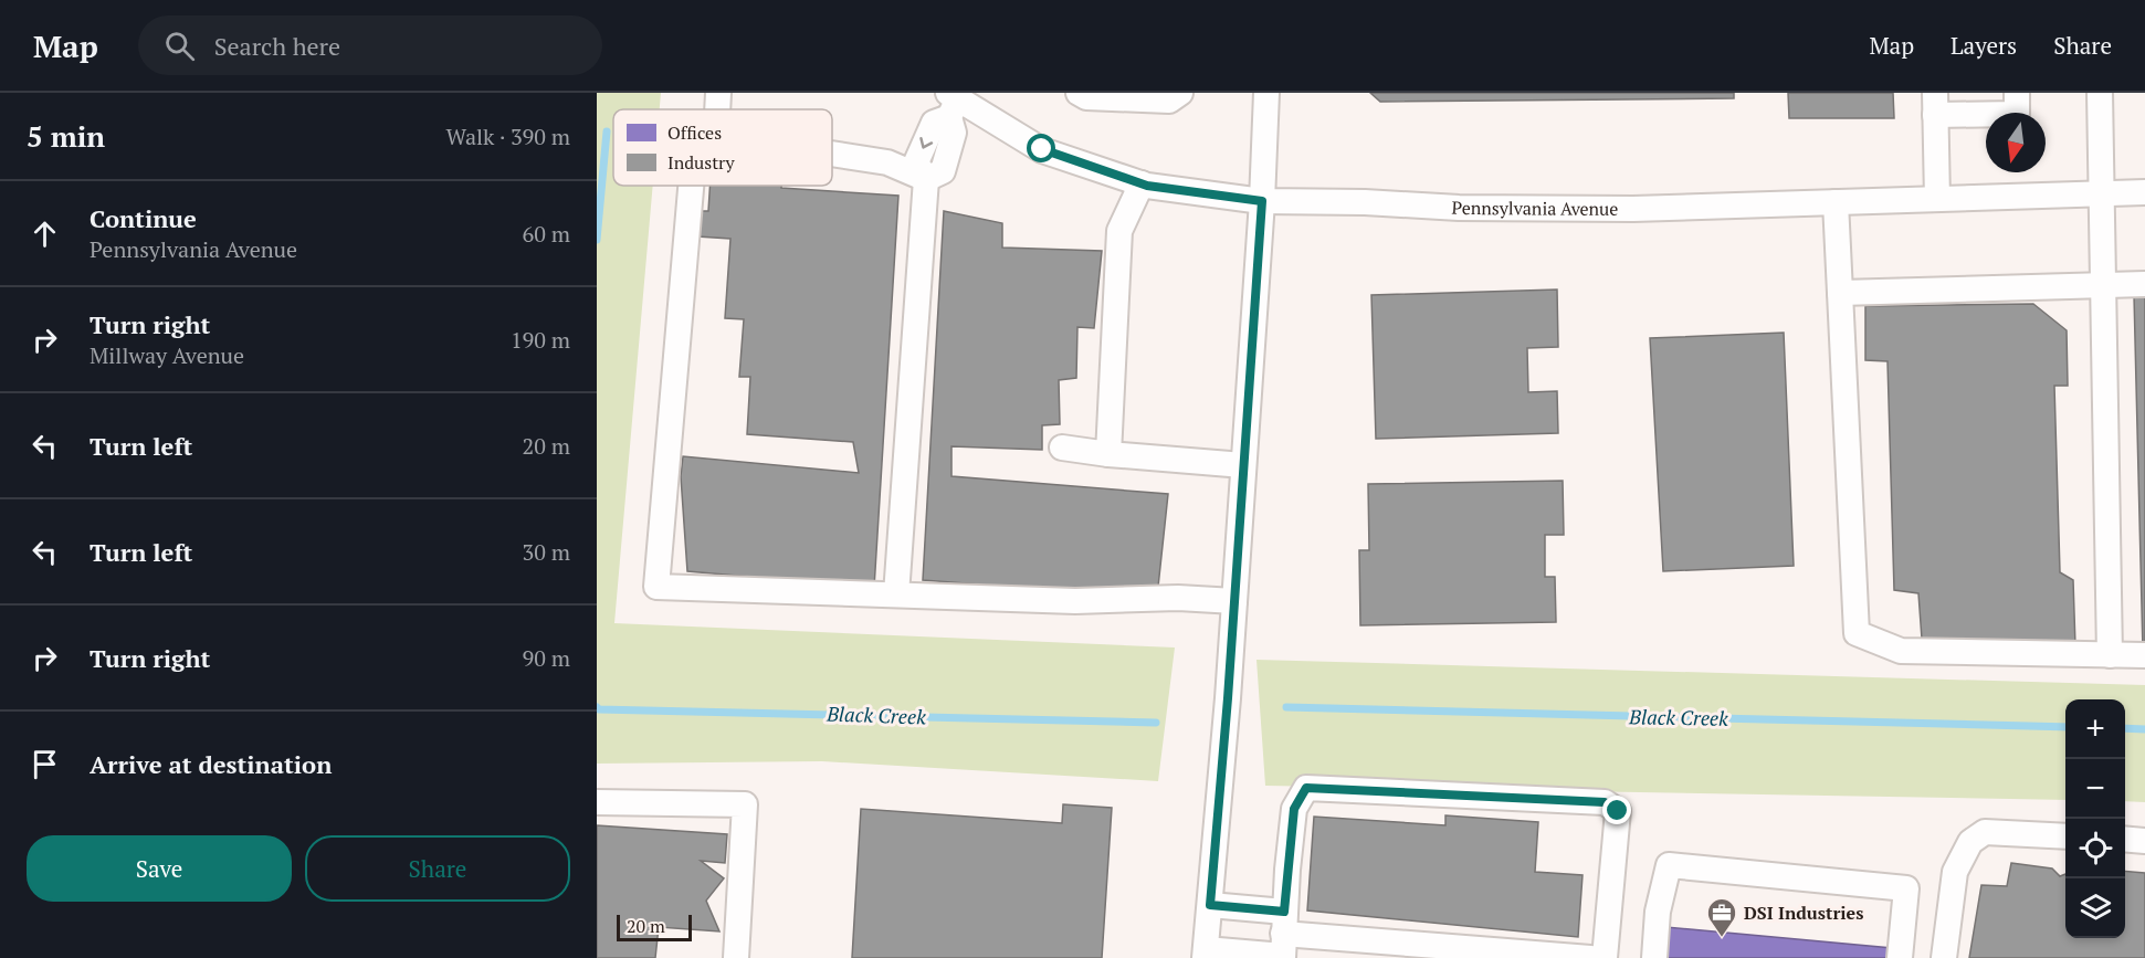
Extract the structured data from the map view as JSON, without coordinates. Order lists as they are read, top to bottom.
{
  "streets": {
    "street": ["Pennsylvania Avenue"]
  },
  "water": ["Black Creek"],
  "places": {
    "office": ["DSI Industries"]
  },
  "legend": ["Offices", "Industry"],
  "scale_bar": "20 m",
  "north": "bottom",
  "page": {
    "header": "Map",
    "search": "Search here",
    "nav": ["Map", "Layers", "Share"],
    "heading": ["5 min", "Walk · 390 m"],
    "list": [
      ["Continue", "Pennsylvania Avenue", "60 m"],
      ["Turn right", "Millway Avenue", "190 m"],
      ["Turn left", "20 m"],
      ["Turn left", "30 m"],
      ["Turn right", "90 m"],
      "Arrive at destination"
    ],
    "map_buttons": ["+", "−"],
    "buttons": ["Save", "Share"],
    "scale": "20 m"
  }
}
